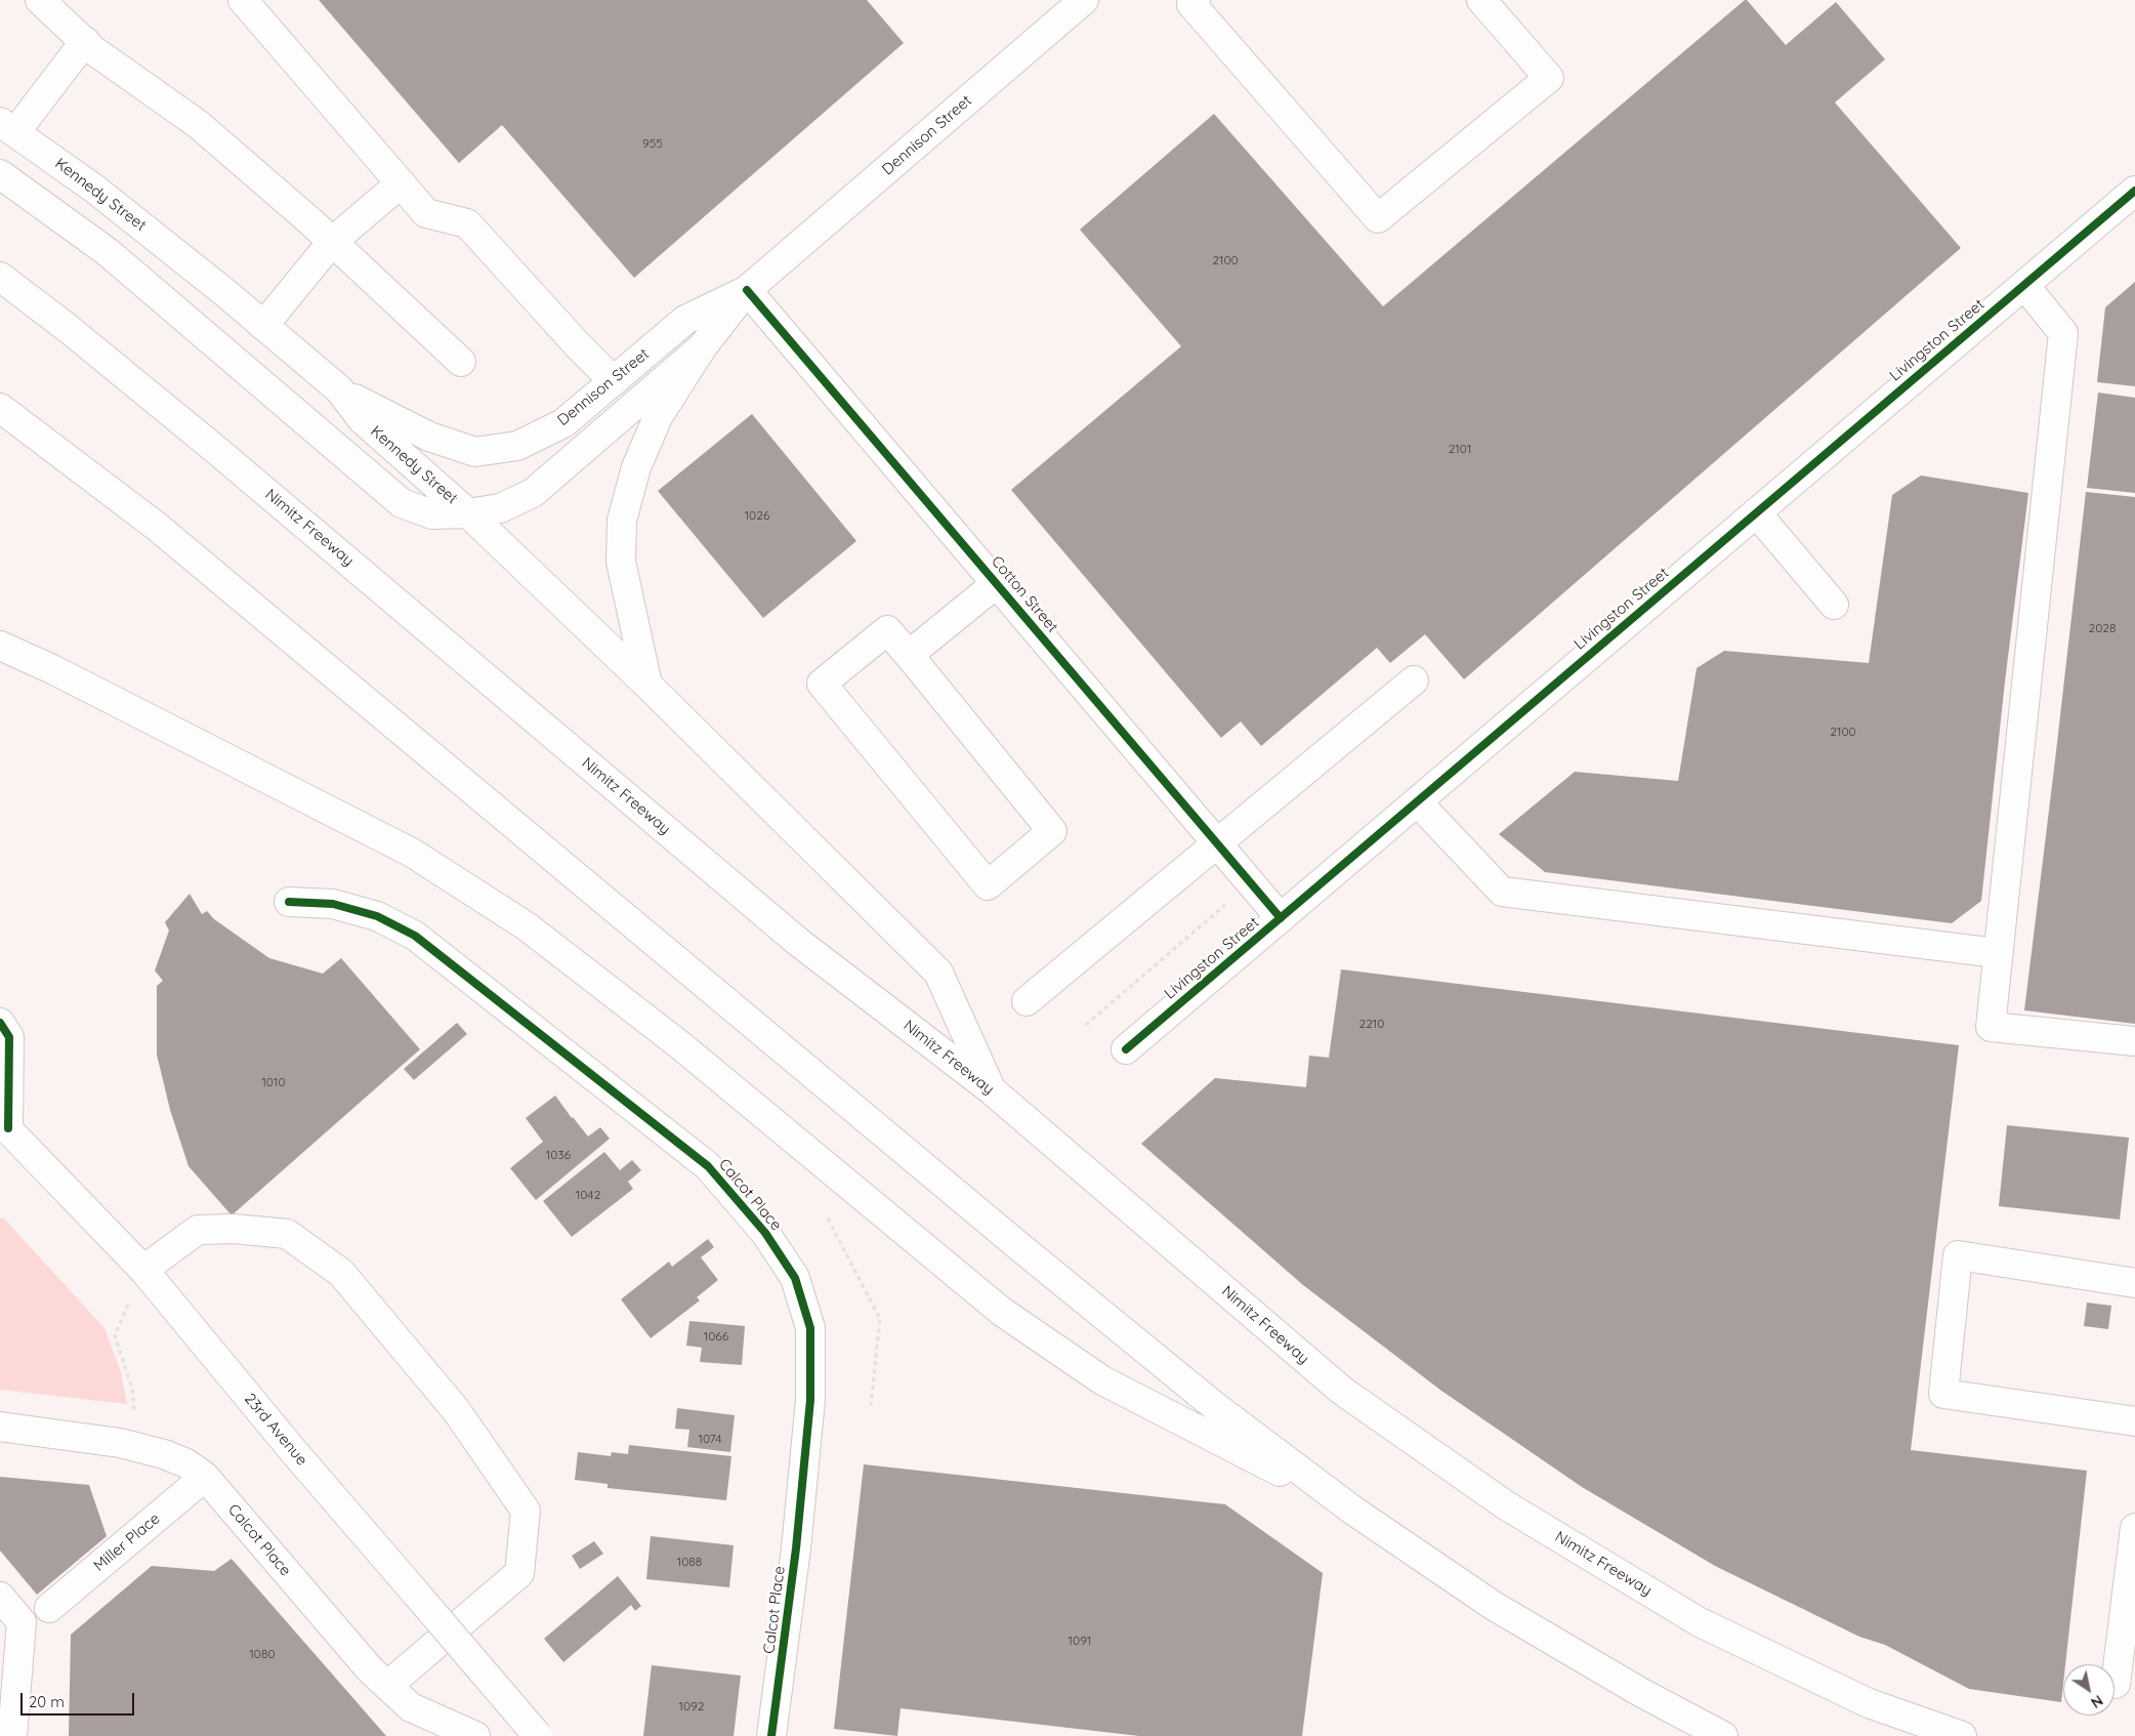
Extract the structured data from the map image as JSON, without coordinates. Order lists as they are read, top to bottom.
{
  "streets": {
    "main road": [
      "Dennison Street",
      "Kennedy Street",
      "Livingston Street",
      "Nimitz Freeway",
      "Cotton Street",
      "Calcot Place",
      "23rd Avenue",
      "Miller Place"
    ]
  },
  "crossings": [
    ["Dennison Street", "Kennedy Street"],
    ["Dennison Street", "Cotton Street"],
    ["Livingston Street", "Cotton Street"],
    ["Calcot Place", "Miller Place"]
  ],
  "house_numbers": [
    "955",
    "2100",
    "2101",
    "1026",
    "2028",
    "2100",
    "2210",
    "1010",
    "1036",
    "1042",
    "1066",
    "1074",
    "1088",
    "1091",
    "1080",
    "1092"
  ],
  "scale_bar": "20 m",
  "north": "bottom right"
}
